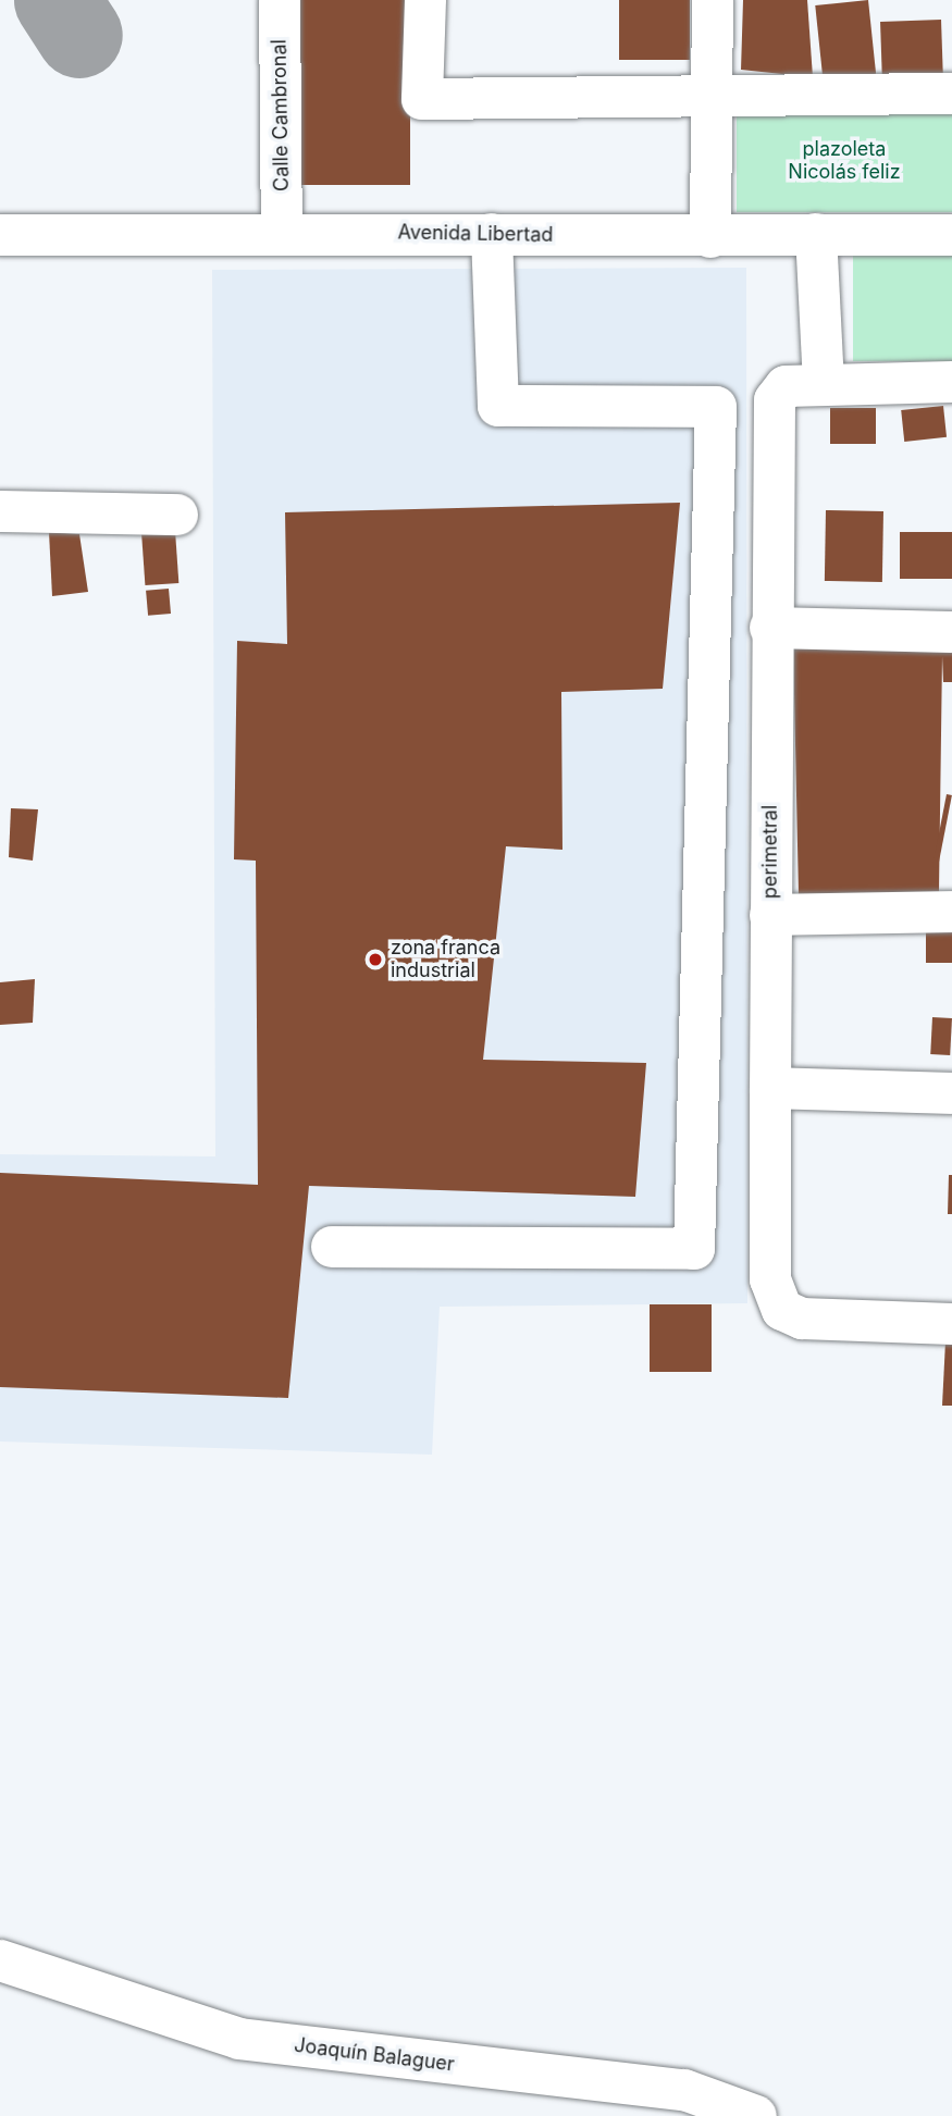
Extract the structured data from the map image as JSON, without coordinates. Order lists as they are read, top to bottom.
{
  "streets": {
    "street": [
      "Calle Cambronal",
      "Avenida Libertad",
      "perimetral",
      "Joaquín Balaguer"
    ]
  },
  "crossings": [
    ["Calle Cambronal", "Avenida Libertad"]
  ],
  "parks": ["plazoleta Nicolás feliz"],
  "places": ["zona franca industrial"]
}
